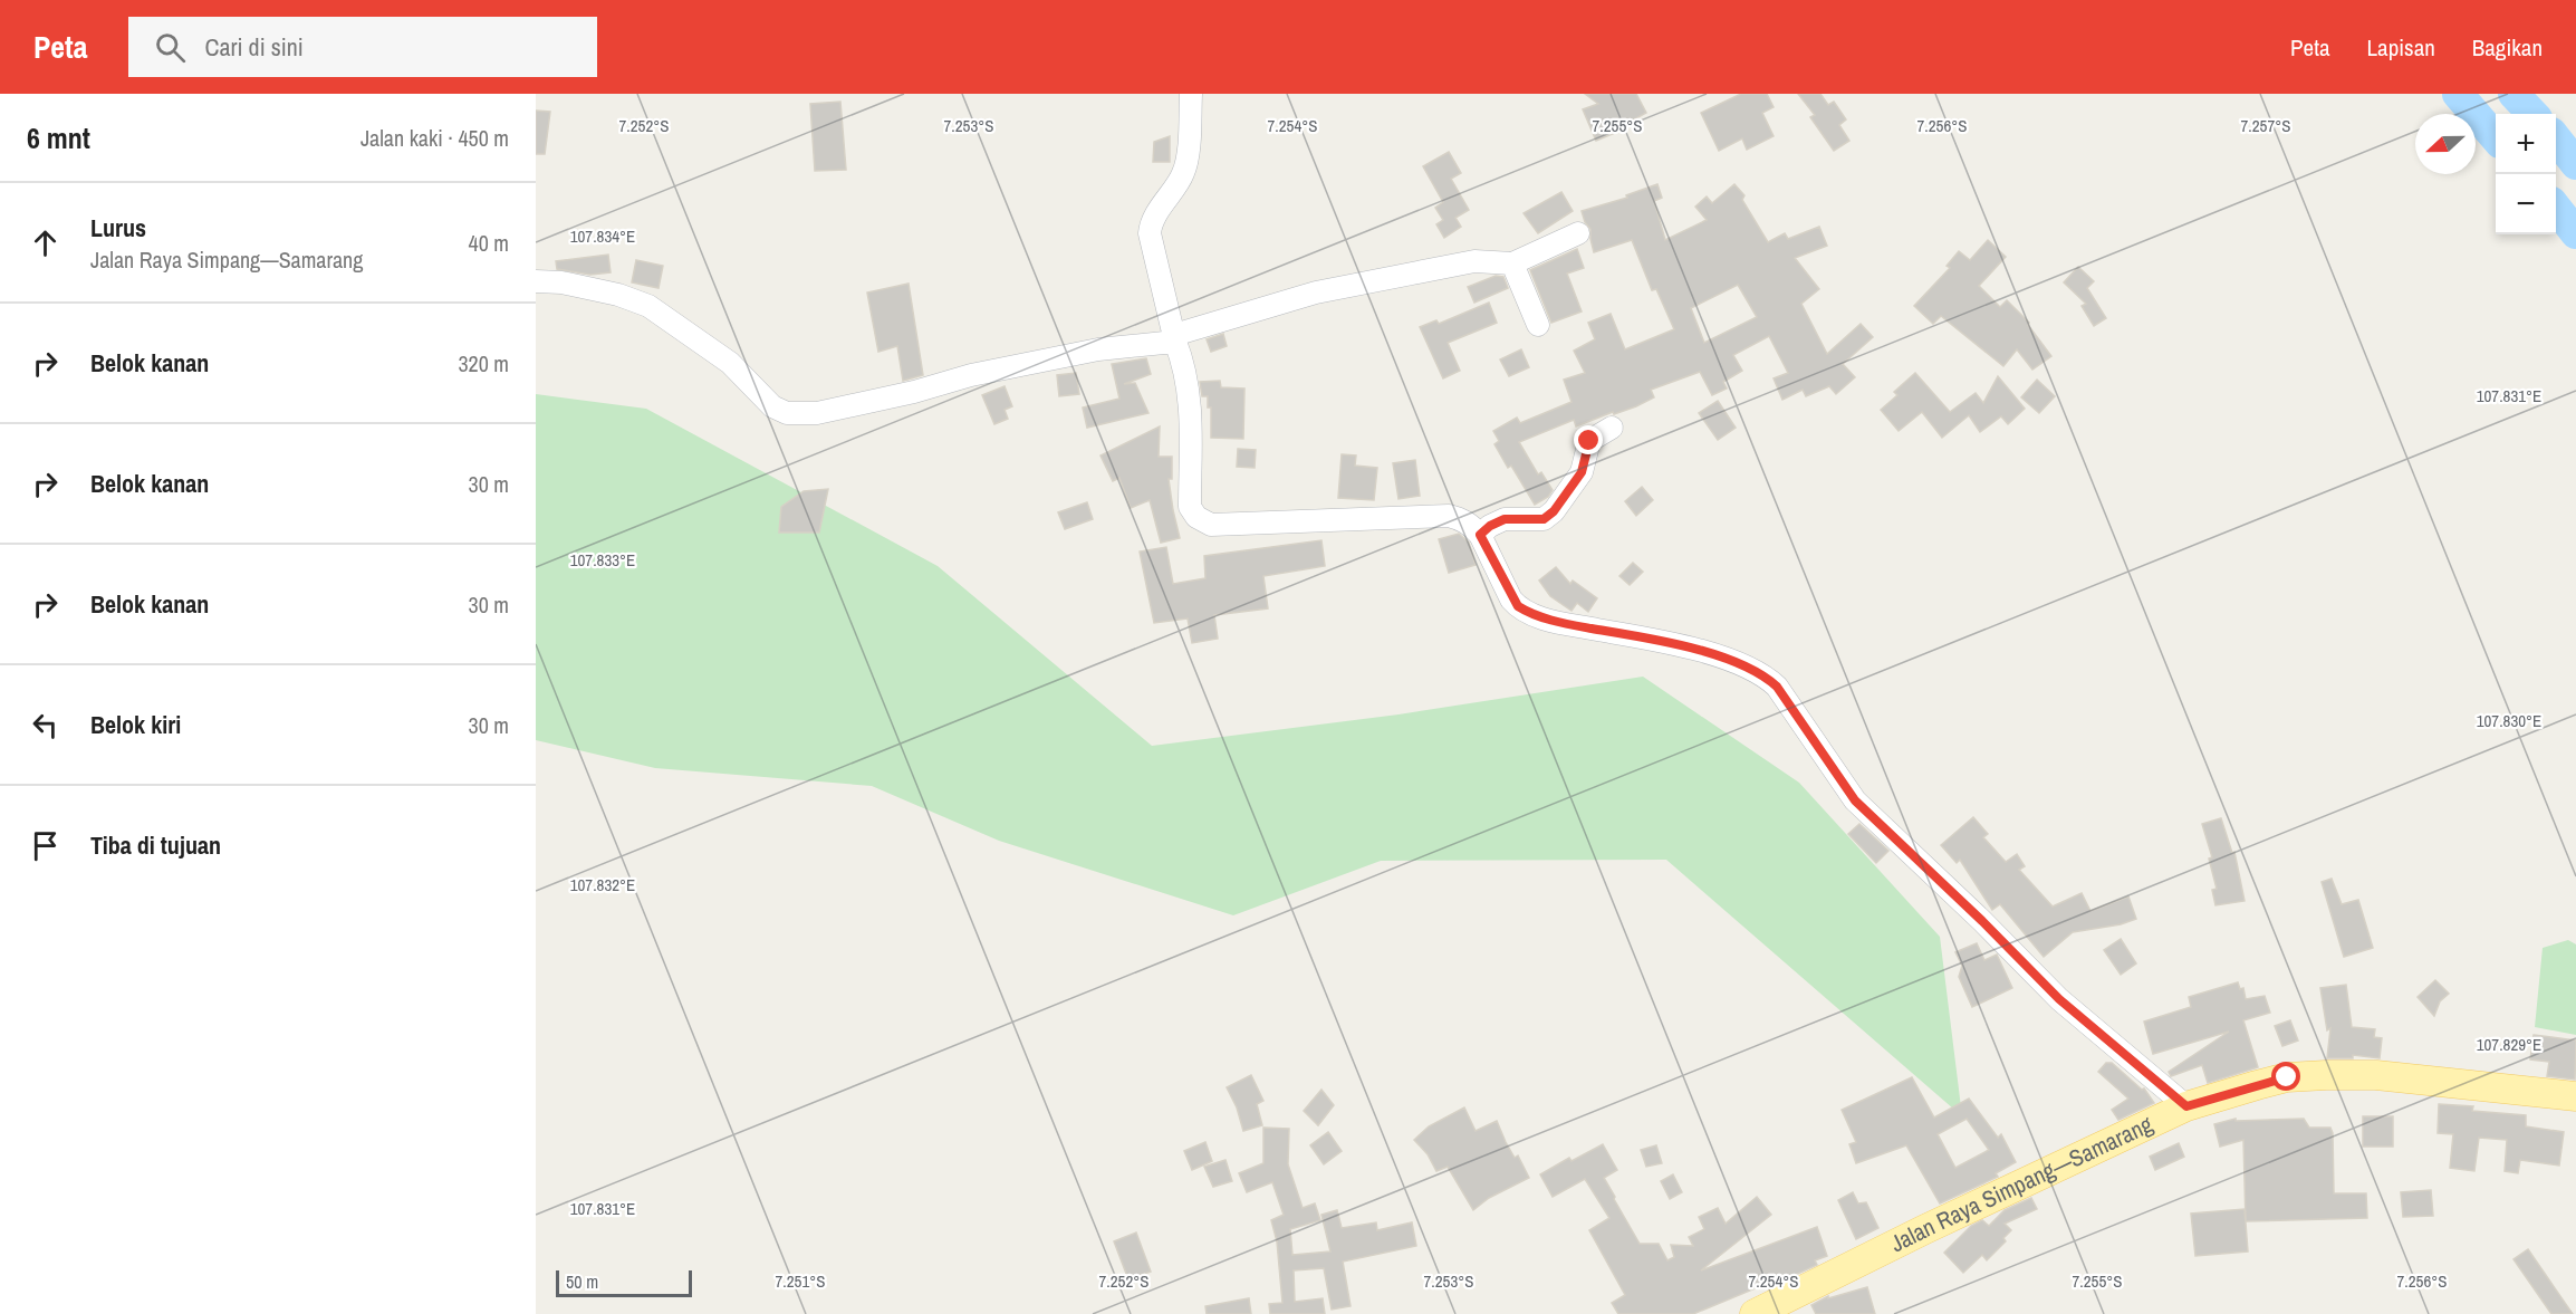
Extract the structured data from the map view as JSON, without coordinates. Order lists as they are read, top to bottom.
{
  "streets": {
    "main road": ["Jalan Raya Simpang—Samarang"]
  },
  "scale_bar": "50 m",
  "north": "left",
  "page": {
    "header": "Peta",
    "search": "Cari di sini",
    "nav": ["Peta", "Lapisan", "Bagikan"],
    "heading": ["6 mnt", "Jalan kaki · 450 m"],
    "map_buttons": ["+", "−"],
    "list": [
      ["Lurus", "Jalan Raya Simpang—Samarang", "40 m"],
      ["Belok kanan", "320 m"],
      ["Belok kanan", "30 m"],
      ["Belok kanan", "30 m"],
      ["Belok kiri", "30 m"],
      "Tiba di tujuan"
    ],
    "scale": "50 m"
  },
  "coordinates": [
    "7.252°S",
    "7.254°S",
    "7.256°S",
    "7.257°S",
    "7.253°S",
    "7.255°S",
    "107.834°E",
    "107.831°E",
    "107.833°E",
    "107.830°E",
    "107.832°E",
    "107.829°E",
    "7.251°S"
  ]
}
